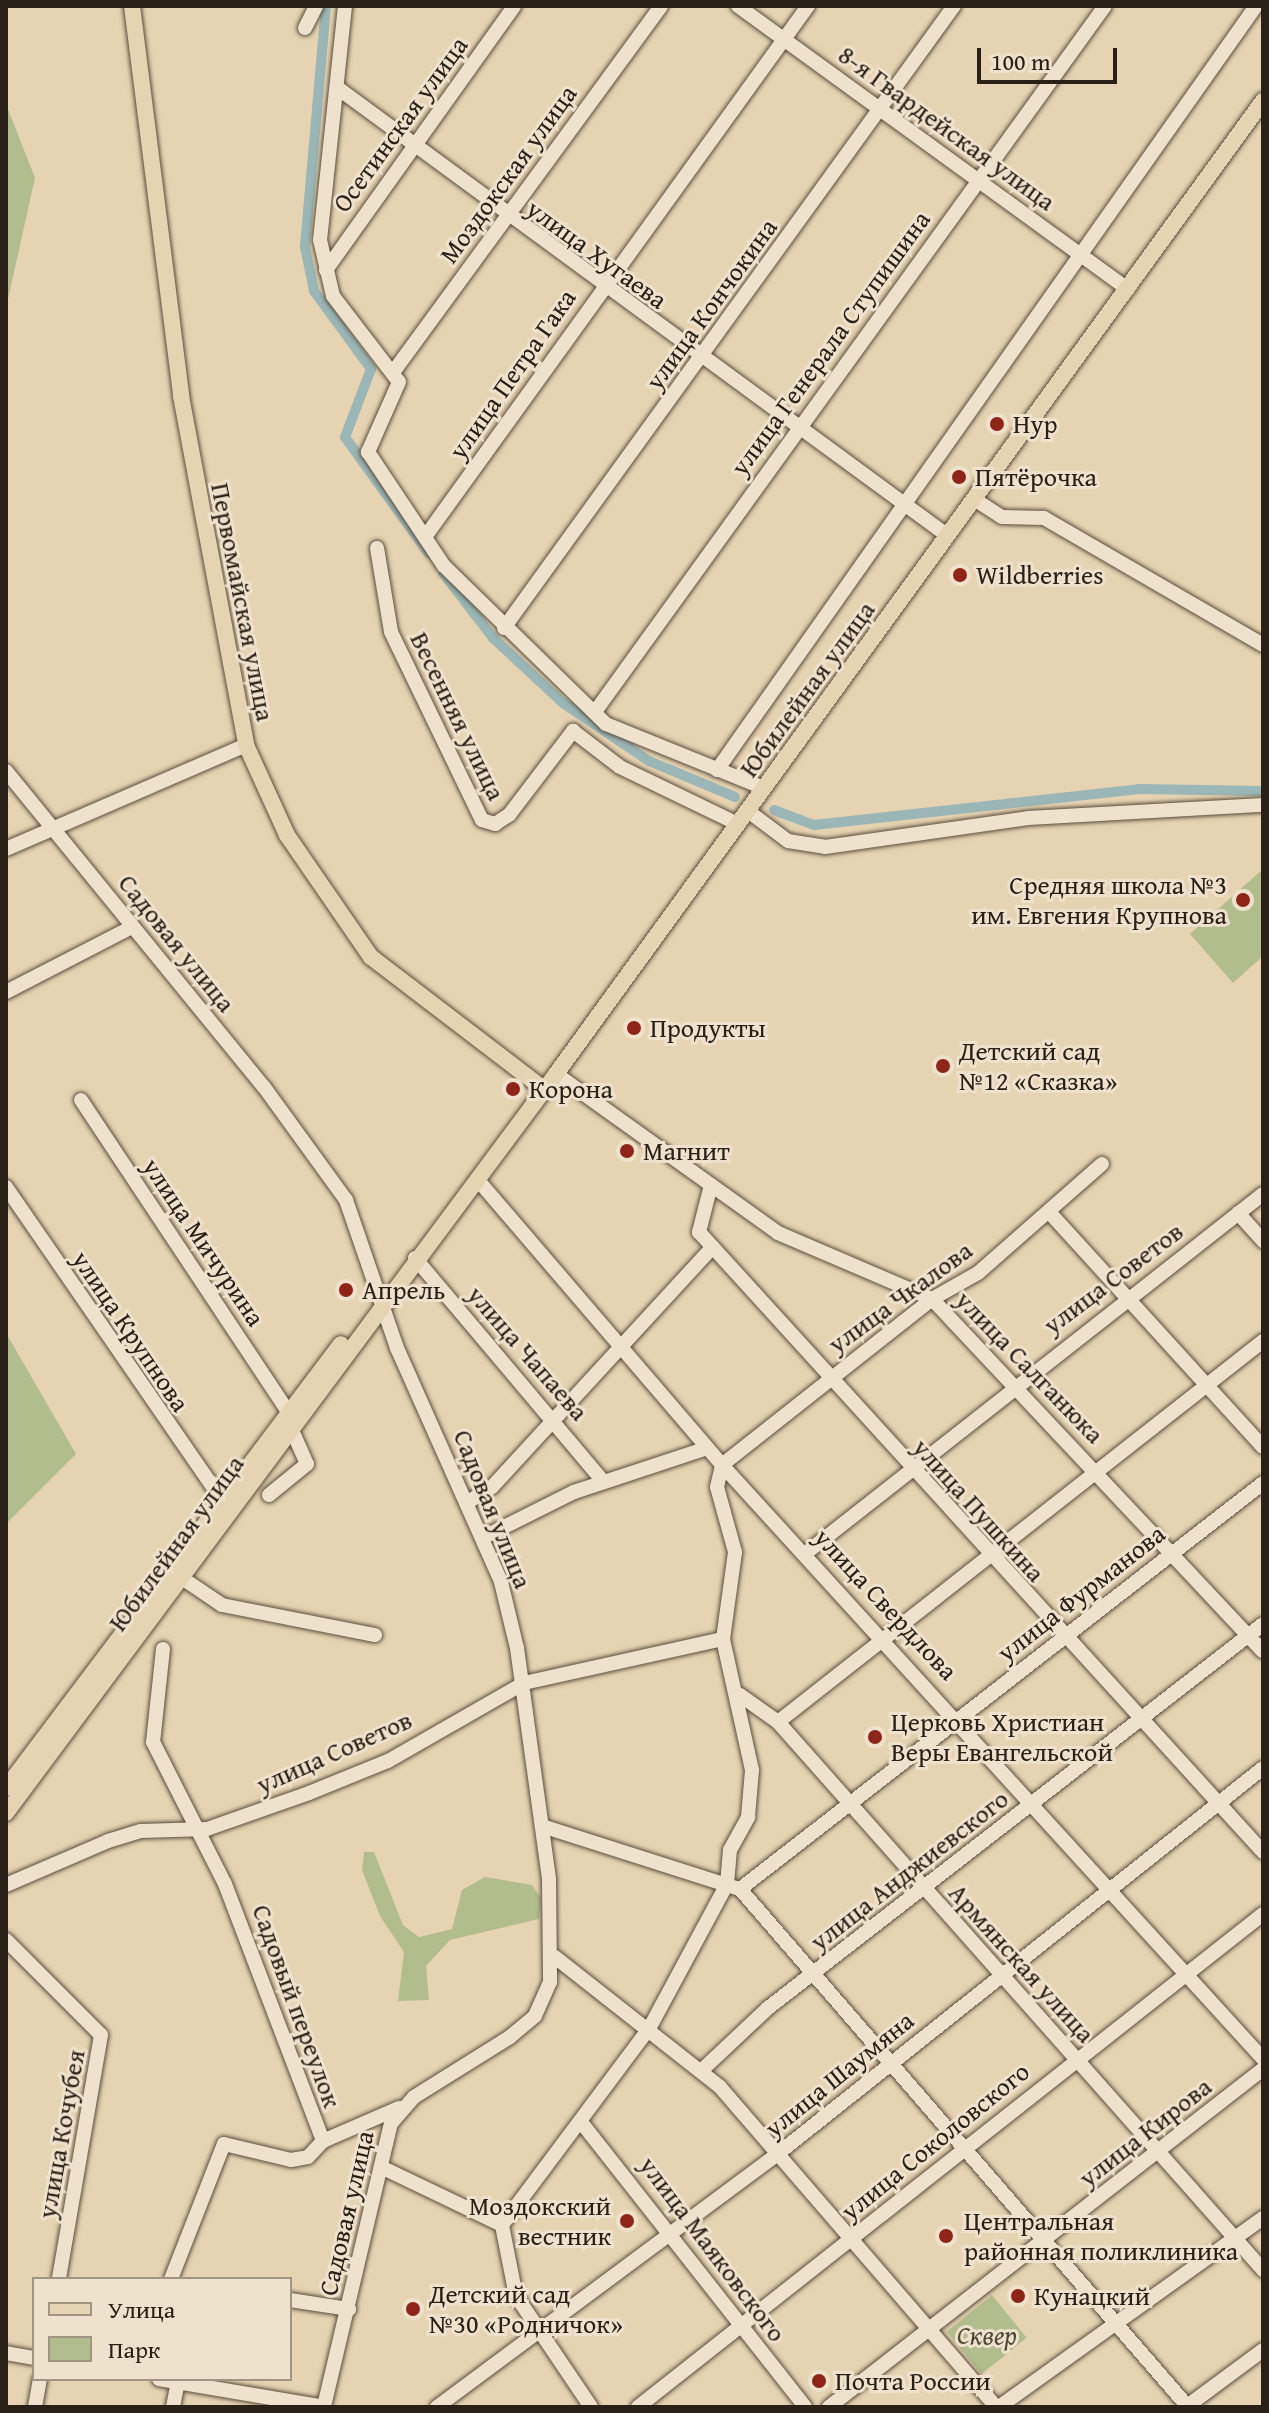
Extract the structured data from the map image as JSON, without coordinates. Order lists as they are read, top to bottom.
{
  "streets": {
    "main road": ["Первомайская улица", "Юбилейная улица"],
    "street": [
      "Осетинская улица",
      "8-я Гвардейская улица",
      "Моздокская улица",
      "улица Хугаева",
      "улица Кончокина",
      "улица Генерала Ступишина",
      "улица Петра Гака",
      "Весенняя улица",
      "Садовая улица",
      "улица Мичурина",
      "улица Советов",
      "улица Чкалова",
      "улица Крупнова",
      "улица Чапаева",
      "улица Салганюка",
      "улица Пушкина",
      "улица Фурманова",
      "улица Свердлова",
      "улица Анджиевского",
      "Армянская улица",
      "Садовый переулок",
      "улица Шаумяна",
      "улица Кирова",
      "улица Кочубея",
      "улица Соколовского",
      "улица Маяковского"
    ]
  },
  "crossings": [
    ["Осетинская улица", "улица Хугаева"],
    ["8-я Гвардейская улица", "улица Кончокина"],
    ["8-я Гвардейская улица", "улица Генерала Ступишина"],
    ["8-я Гвардейская улица", "улица Петра Гака"],
    ["8-я Гвардейская улица", "Юбилейная улица"],
    ["Моздокская улица", "улица Хугаева"],
    ["улица Хугаева", "улица Кончокина"],
    ["улица Хугаева", "улица Генерала Ступишина"],
    ["улица Хугаева", "улица Петра Гака"],
    ["улица Хугаева", "Юбилейная улица"],
    ["Первомайская улица", "Юбилейная улица"],
    ["Юбилейная улица", "Весенняя улица"],
    ["Юбилейная улица", "Садовая улица"],
    ["Юбилейная улица", "улица Мичурина"],
    ["Юбилейная улица", "улица Крупнова"],
    ["Юбилейная улица", "улица Чапаева"],
    ["Юбилейная улица", "улица Салганюка"],
    ["Юбилейная улица", "улица Свердлова"],
    ["Садовая улица", "улица Советов"],
    ["улица Советов", "улица Салганюка"],
    ["улица Советов", "улица Пушкина"],
    ["улица Советов", "улица Свердлова"],
    ["улица Советов", "Садовый переулок"],
    ["улица Чкалова", "улица Салганюка"],
    ["улица Чкалова", "улица Пушкина"],
    ["улица Чкалова", "улица Свердлова"],
    ["улица Салганюка", "улица Пушкина"],
    ["улица Салганюка", "улица Фурманова"],
    ["улица Салганюка", "улица Анджиевского"],
    ["улица Пушкина", "улица Фурманова"],
    ["улица Пушкина", "улица Анджиевского"],
    ["улица Пушкина", "улица Шаумяна"],
    ["улица Фурманова", "улица Свердлова"],
    ["улица Фурманова", "Армянская улица"],
    ["улица Свердлова", "улица Анджиевского"],
    ["улица Свердлова", "улица Шаумяна"],
    ["улица Свердлова", "улица Соколовского"],
    ["улица Анджиевского", "Армянская улица"],
    ["Армянская улица", "улица Шаумяна"],
    ["Армянская улица", "улица Кирова"],
    ["Армянская улица", "улица Соколовского"],
    ["улица Шаумяна", "улица Маяковского"],
    ["улица Соколовского", "улица Маяковского"]
  ],
  "parks": ["Сквер"],
  "places": [
    "Нур",
    "Пятёрочка",
    "Wildberries",
    "Средняя школа №3 им. Евгения Крупнова",
    "Продукты",
    "Детский сад №12 «Сказка»",
    "Корона",
    "Магнит",
    "Апрель",
    "Церковь Христиан Веры Евангельской",
    "Моздокский вестник",
    "Центральная районная поликлиника",
    "Кунацкий",
    "Детский сад №30 «Родничок»",
    "Почта России"
  ],
  "legend": ["Улица", "Парк"],
  "scale_bar": "100 m"
}
